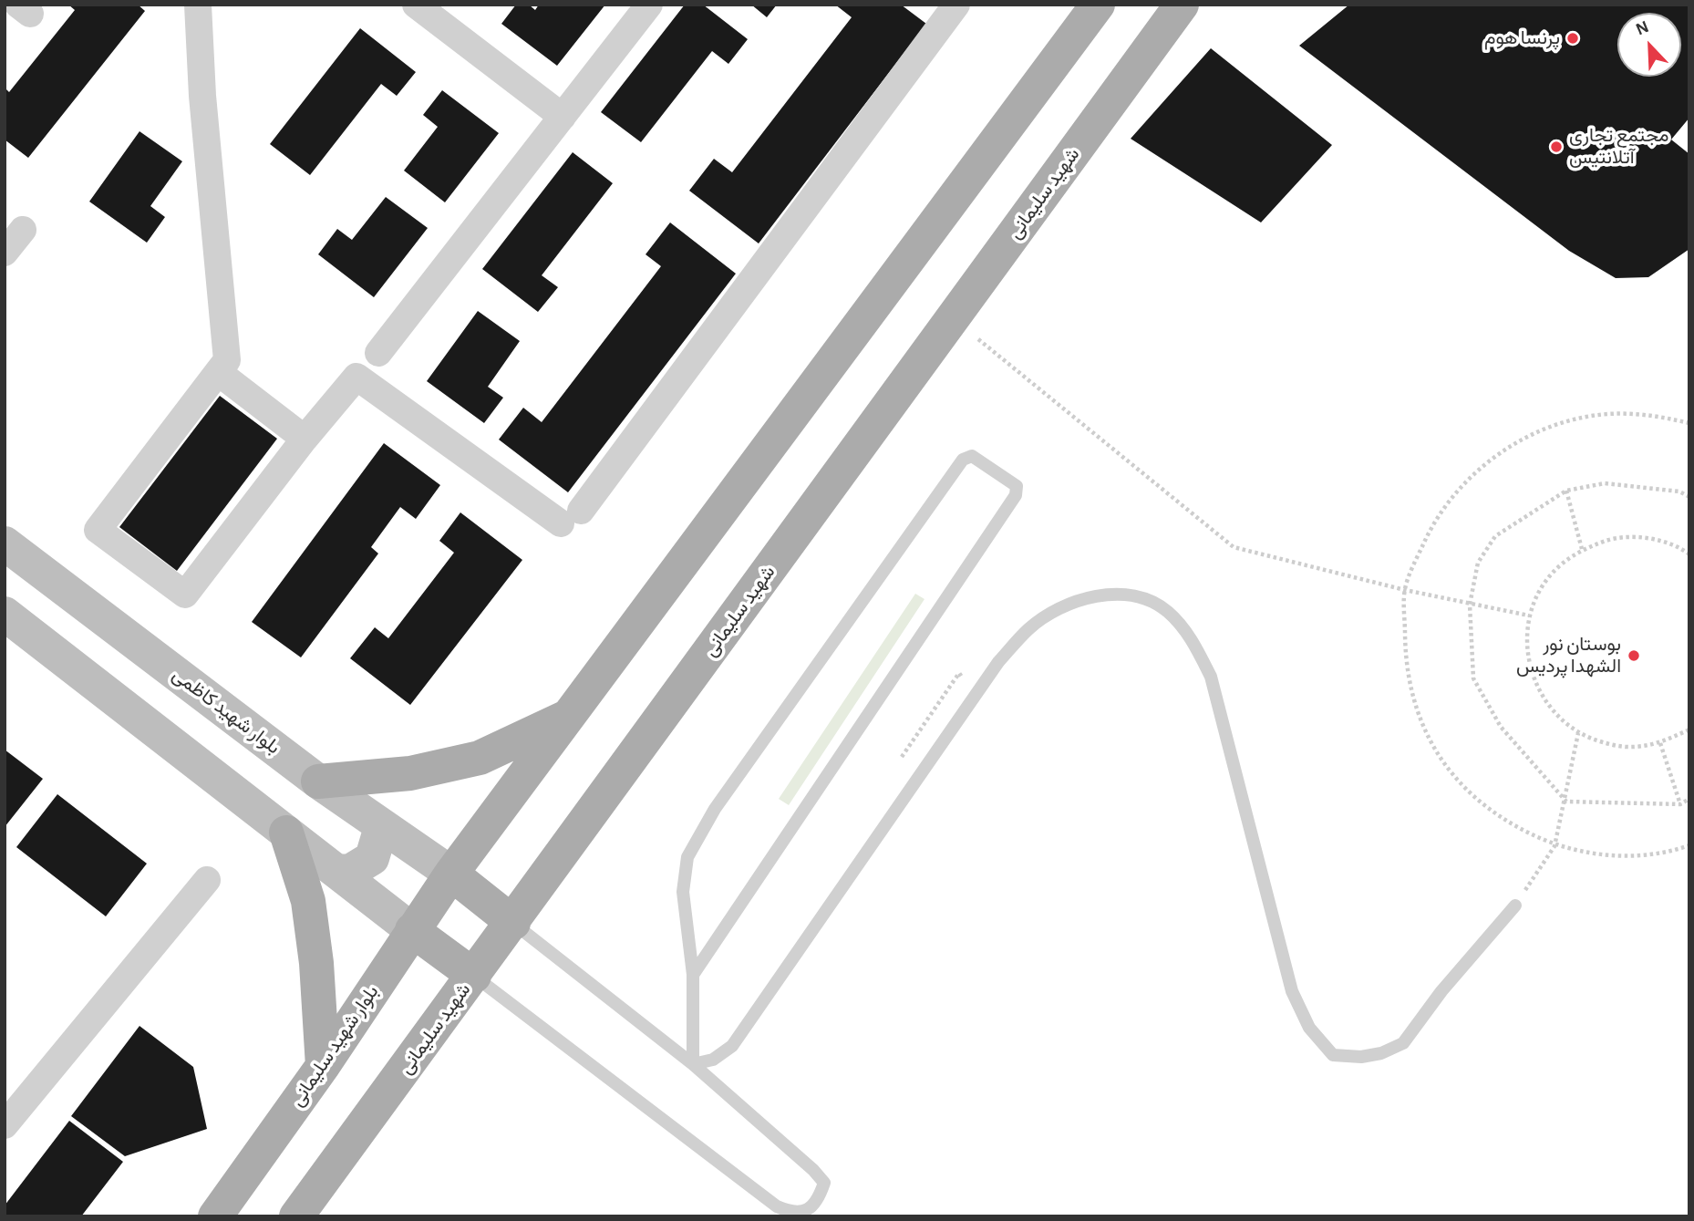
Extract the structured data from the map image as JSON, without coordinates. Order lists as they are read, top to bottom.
{
  "streets": {
    "main road": ["شهید سلیمانی", "بلوار شهید کاظمی", "بلوار شهید سلیمانی"]
  },
  "crossings": [
    ["بلوار شهید کاظمی", "بلوار شهید سلیمانی"]
  ],
  "places": ["پرنسا هوم", "مجتمع تجاری آتلانتیس", "بوستان نور الشهدا پردیس"],
  "north": "top left"
}
